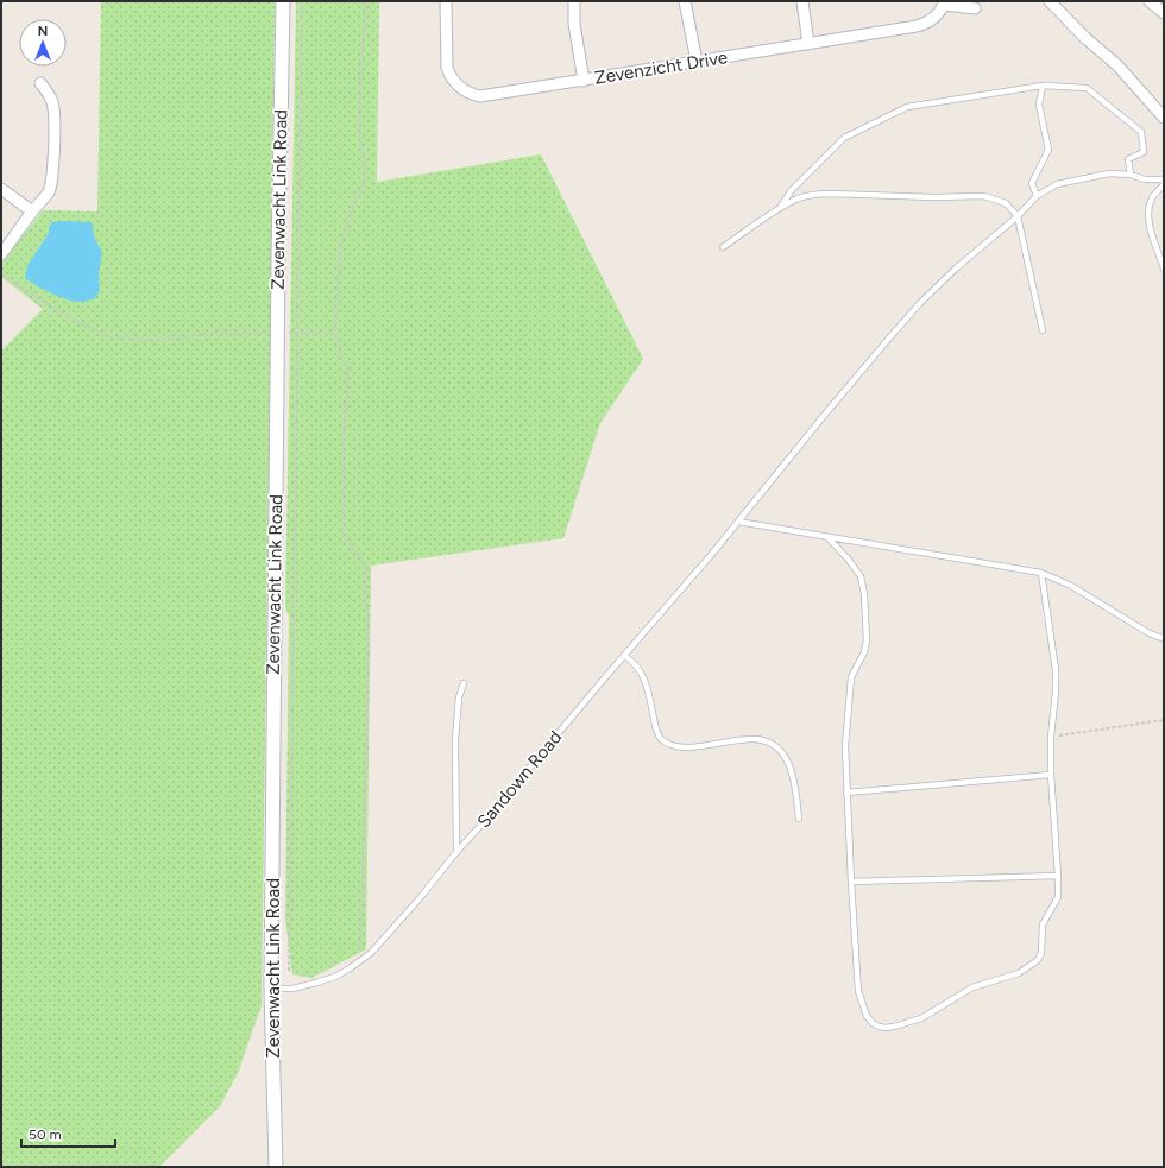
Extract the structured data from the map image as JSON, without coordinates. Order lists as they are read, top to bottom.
{
  "streets": {
    "street": ["Zevenzicht Drive", "Zevenwacht Link Road"],
    "lane": ["Sandown Road"]
  },
  "crossings": [
    ["Zevenwacht Link Road", "Sandown Road"]
  ],
  "scale_bar": "50 m",
  "north": "top"
}
